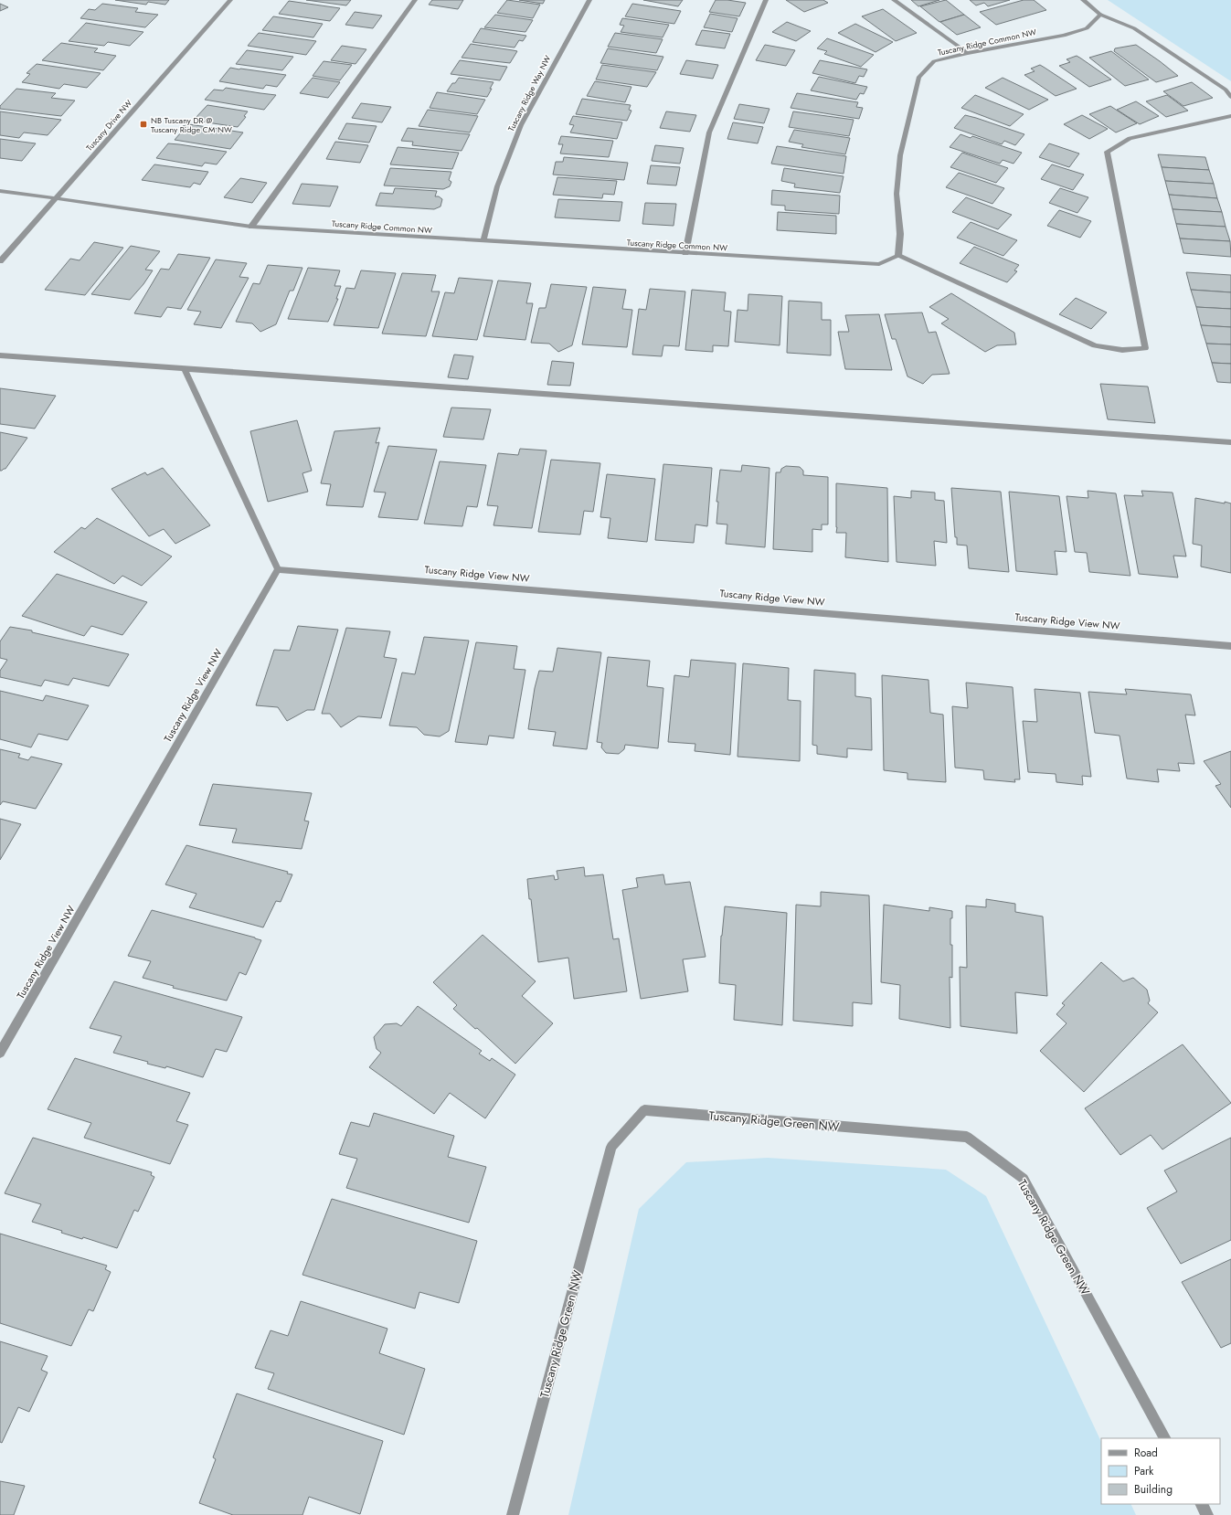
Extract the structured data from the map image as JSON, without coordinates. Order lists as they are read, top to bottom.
{
  "streets": {
    "street": [
      "Tuscany Ridge Common NW",
      "Tuscany Ridge Way NW",
      "Tuscany Drive NW",
      "Tuscany Ridge View NW",
      "Tuscany Ridge Green NW"
    ]
  },
  "crossings": [
    ["Tuscany Ridge Common NW", "Tuscany Ridge Way NW"],
    ["Tuscany Ridge Common NW", "Tuscany Drive NW"]
  ],
  "places": {
    "transit": ["NB Tuscany DR @ Tuscany Ridge CM NW"]
  },
  "legend": ["Road", "Park", "Building"]
}
